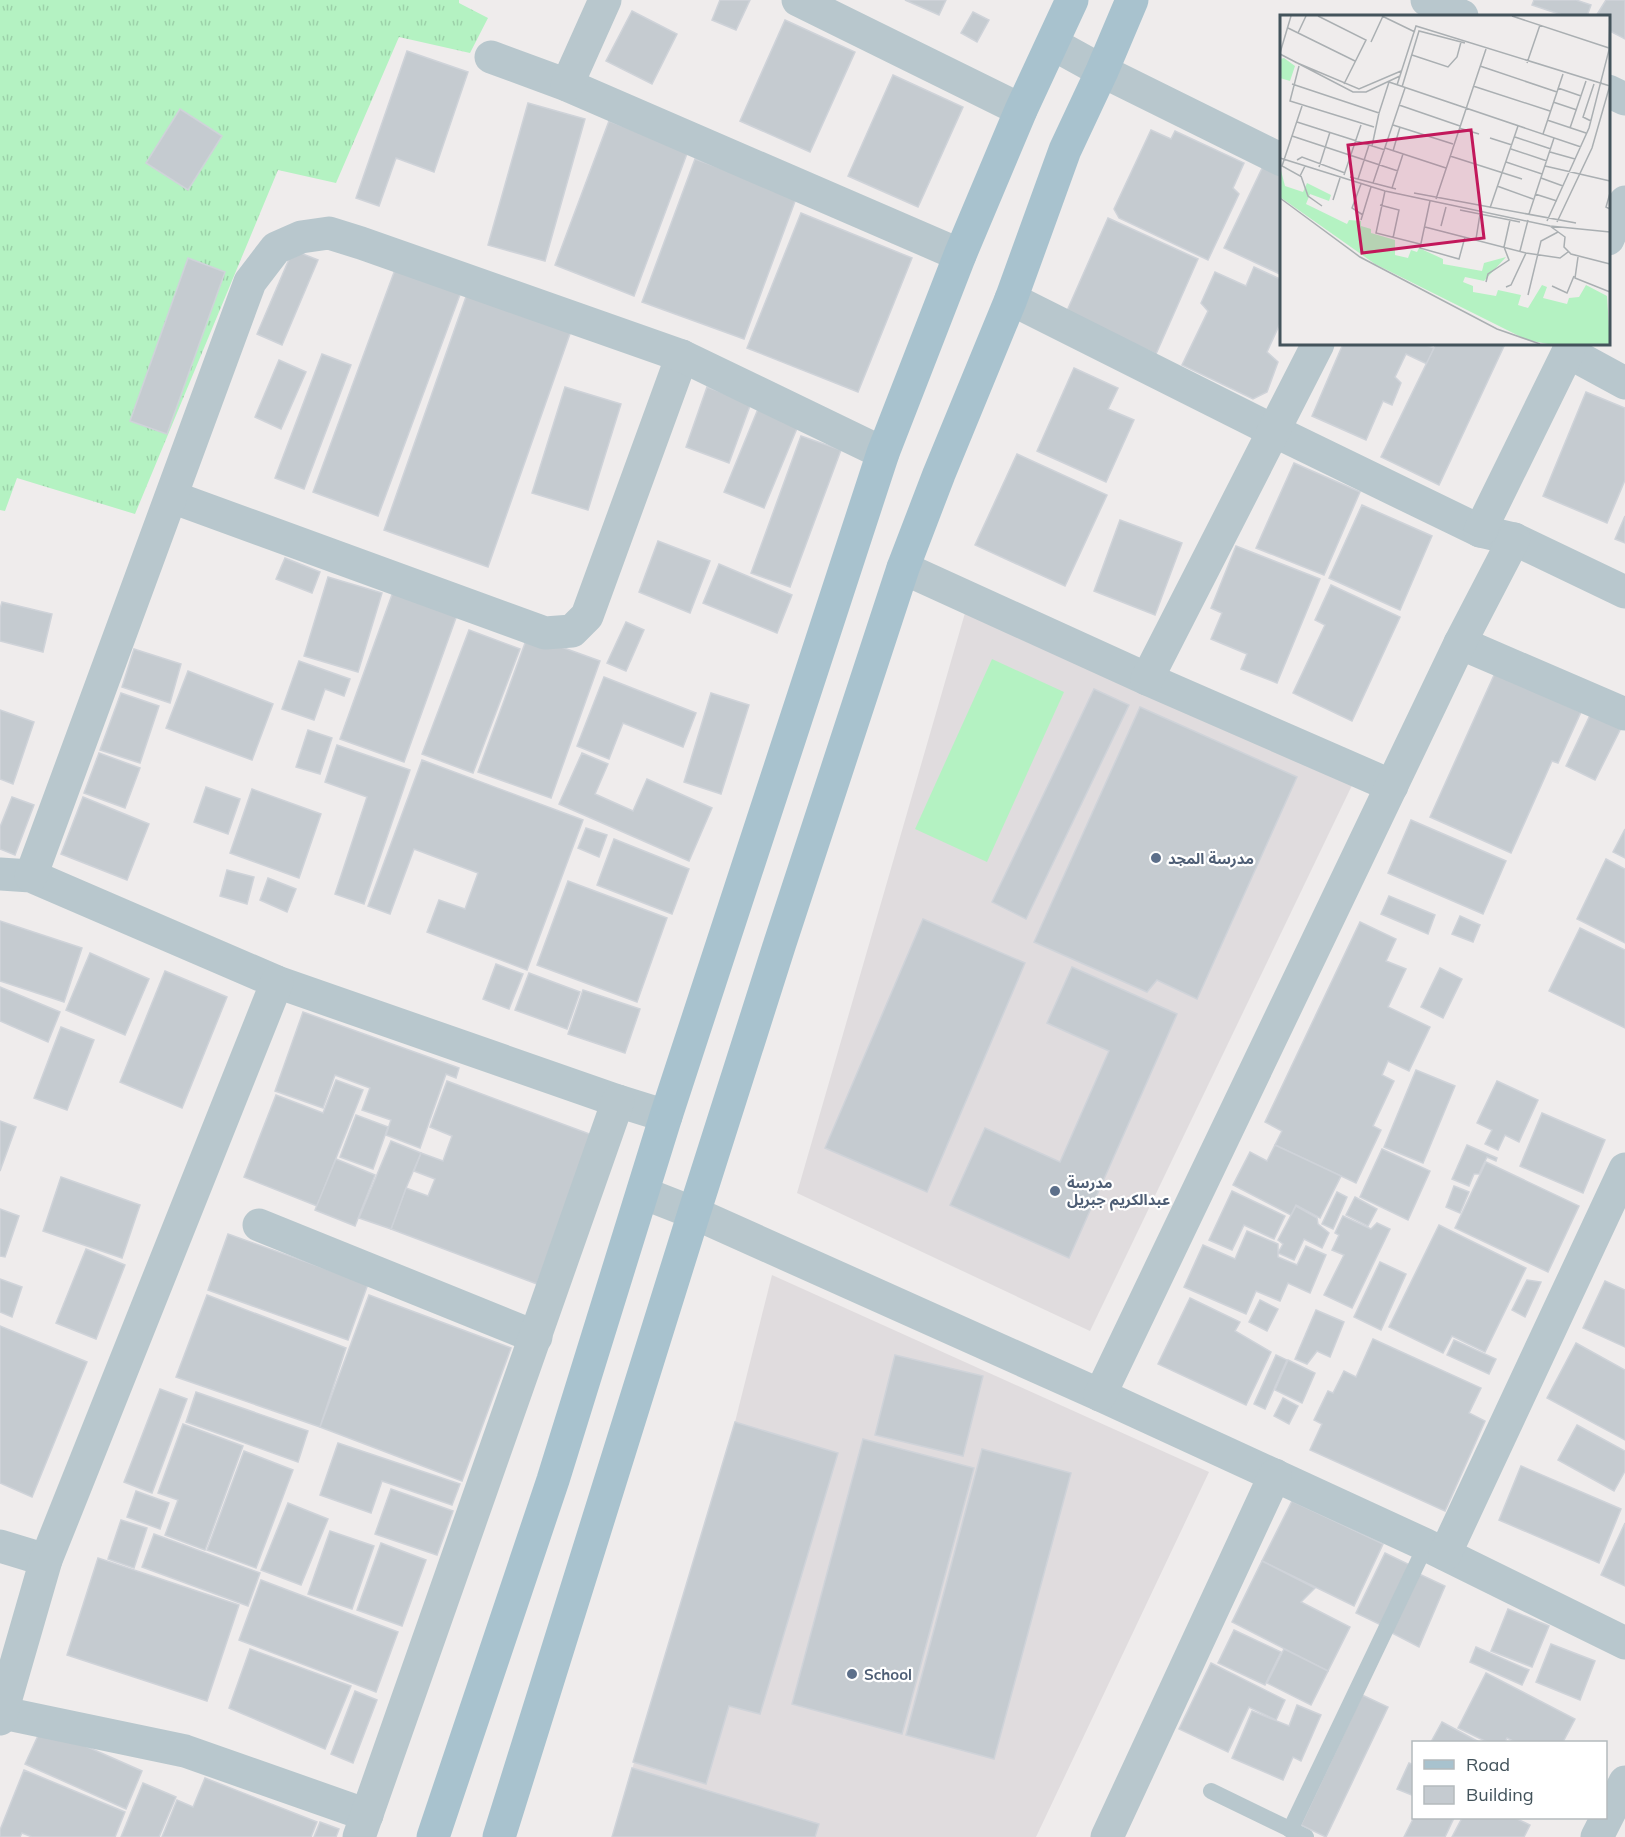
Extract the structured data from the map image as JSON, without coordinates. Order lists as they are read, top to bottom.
{
  "places": ["مدرسة المجد", "مدرسة عبدالكريم جبريل", "School"],
  "legend": ["Road", "Building"]
}
